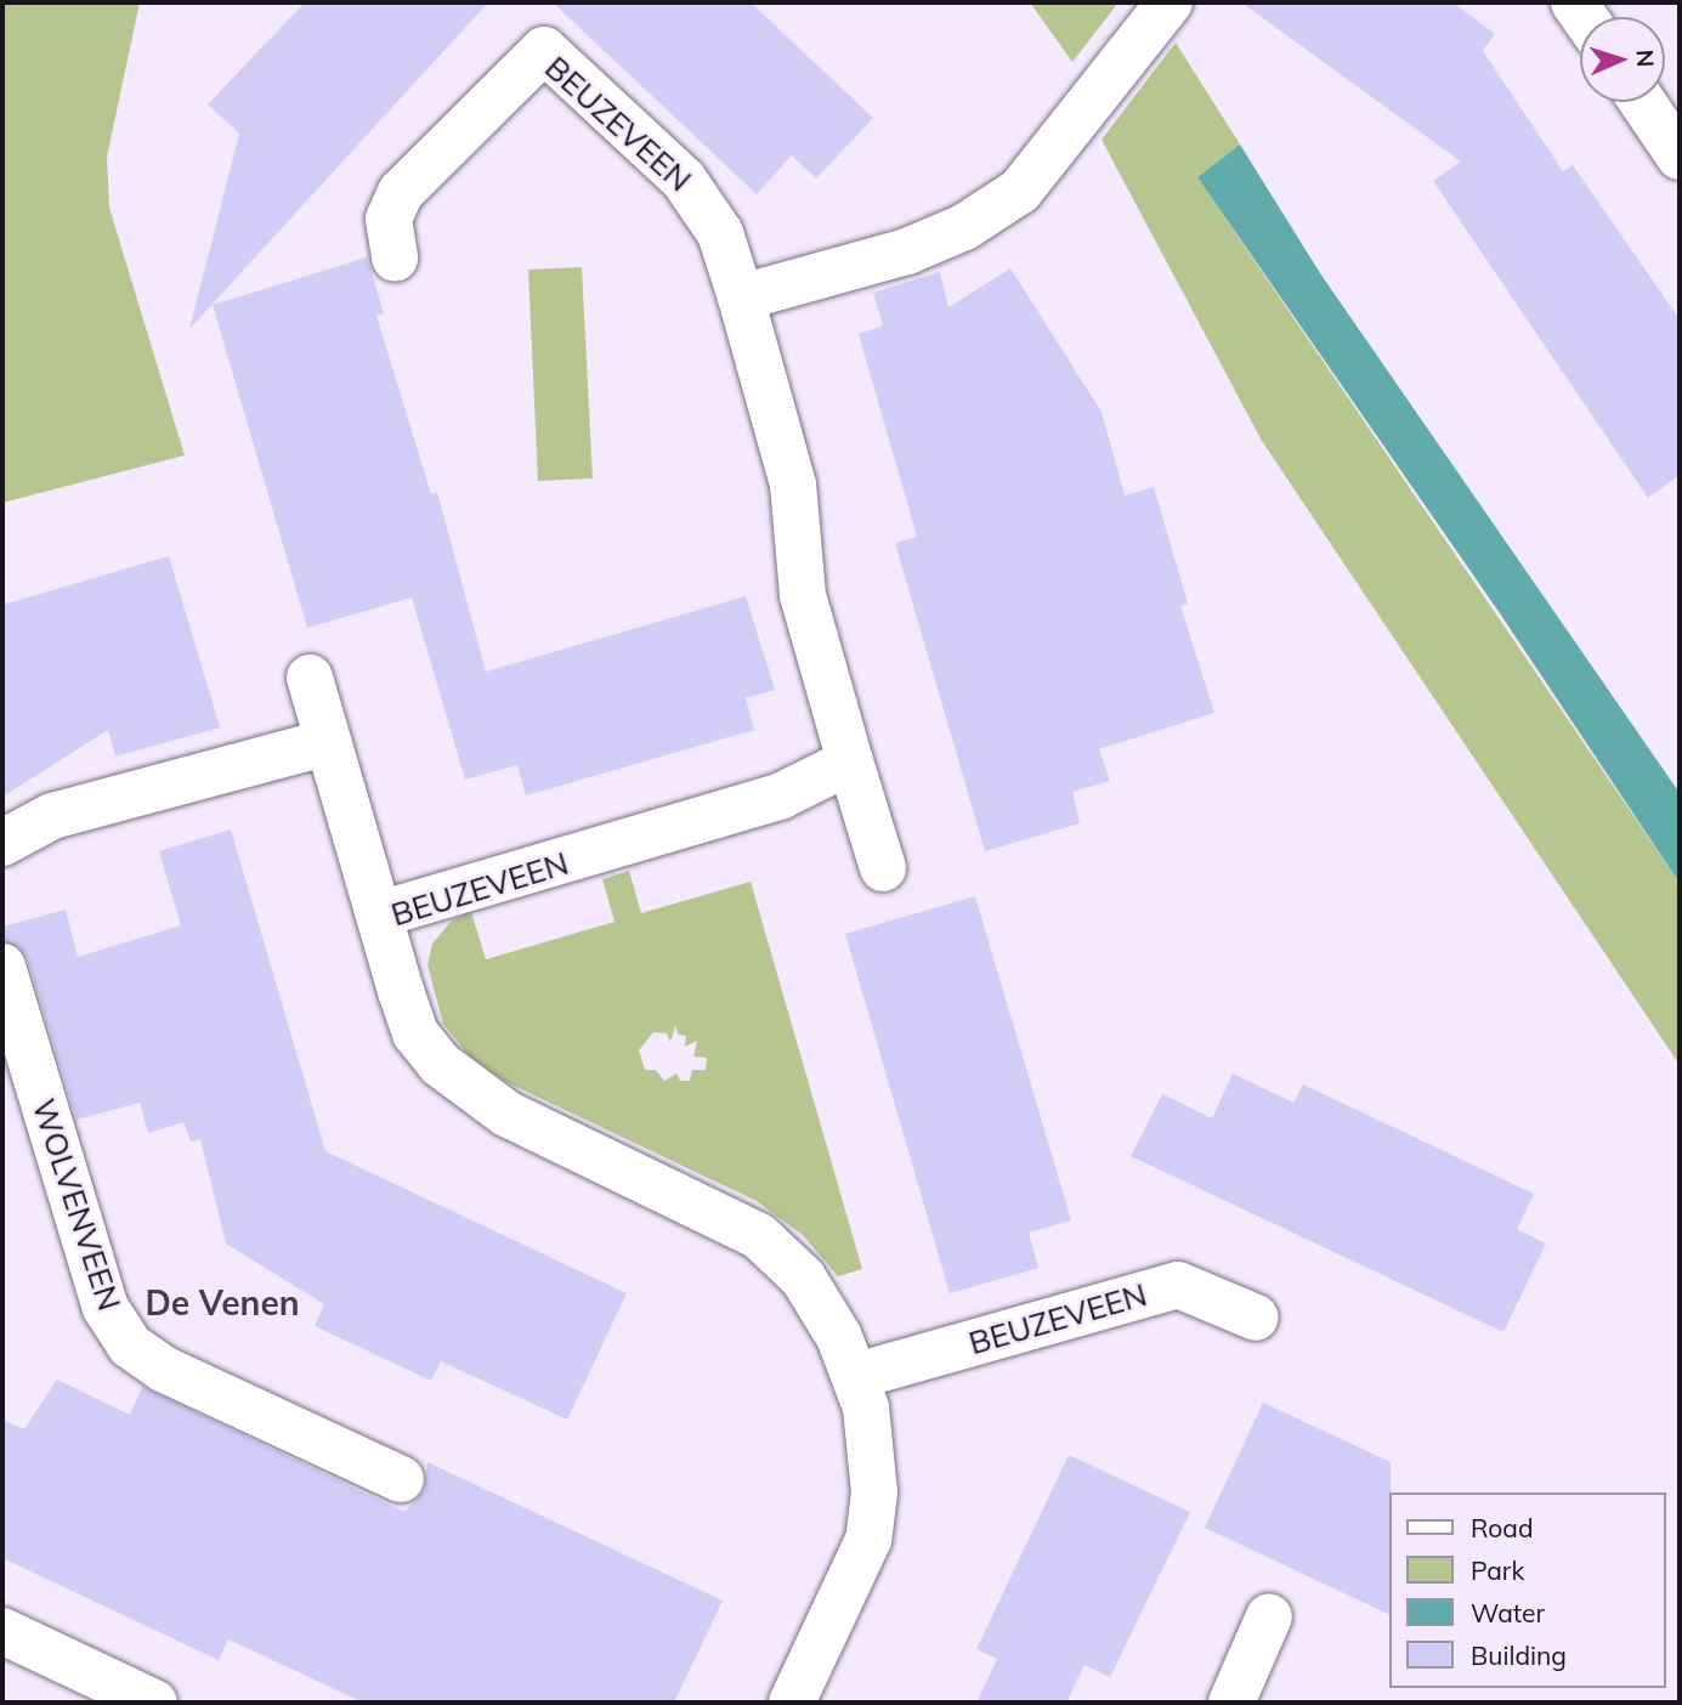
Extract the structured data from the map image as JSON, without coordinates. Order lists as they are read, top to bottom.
{
  "streets": {
    "street": ["BEUZEVEEN", "WOLVENVEEN"]
  },
  "districts": ["De Venen"],
  "legend": [
    "Road",
    "Park",
    "Water",
    "Building"
  ],
  "north": "right"
}
